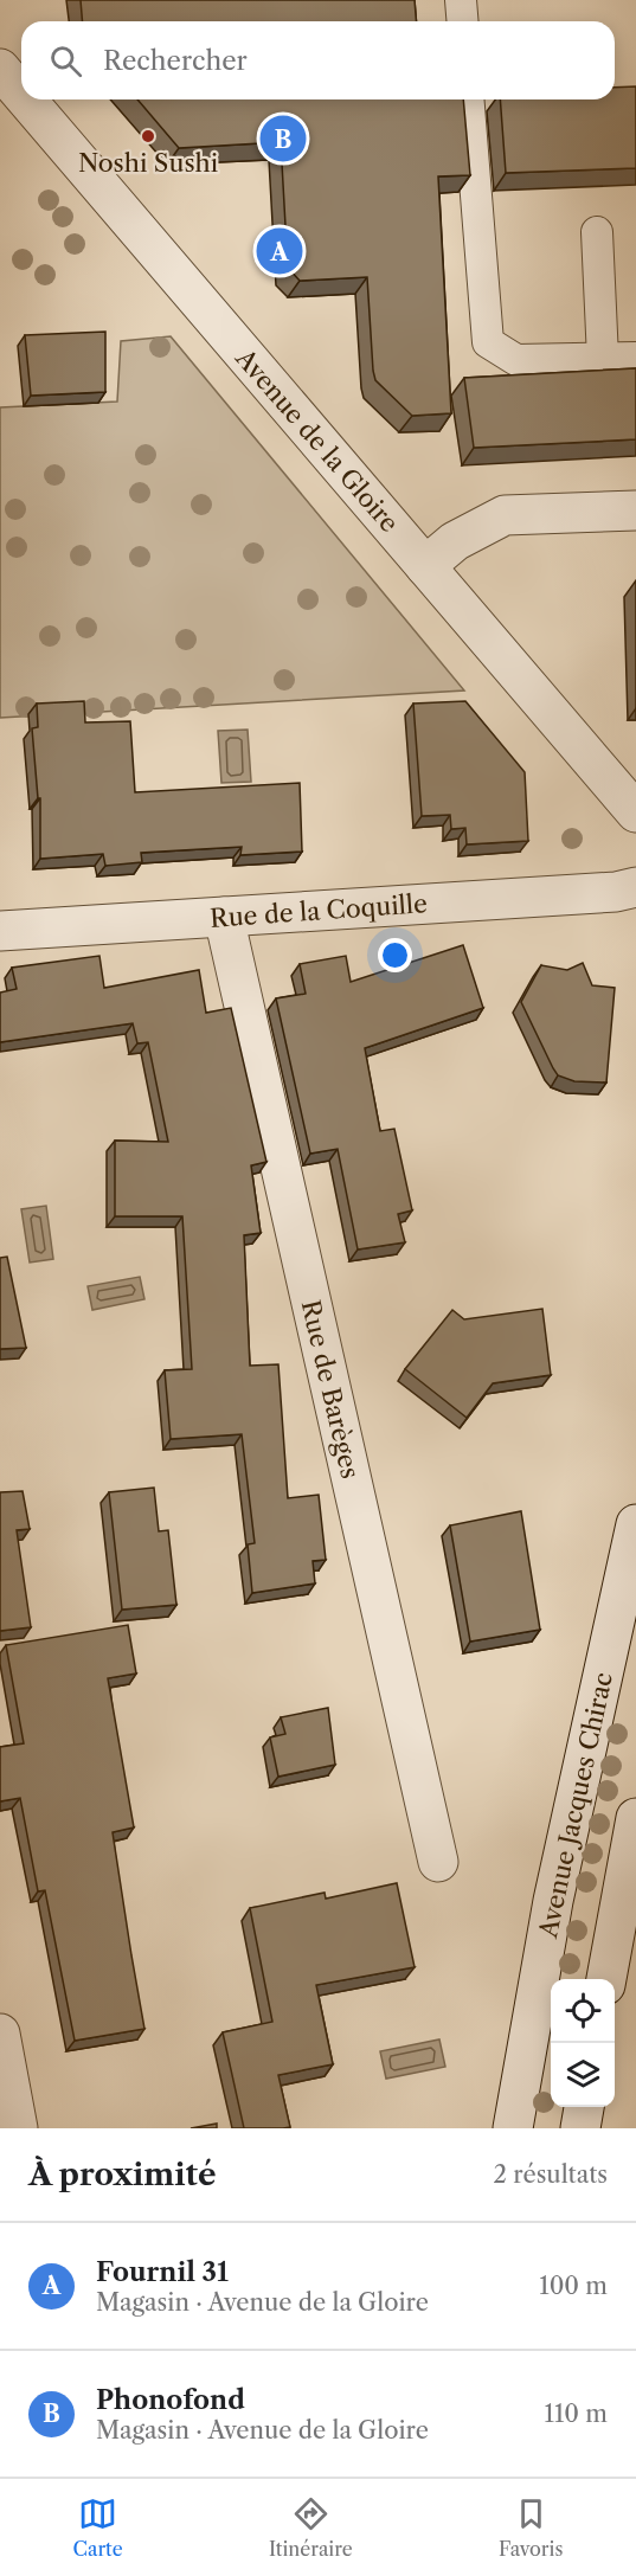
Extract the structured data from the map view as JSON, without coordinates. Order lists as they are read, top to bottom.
{
  "streets": {
    "street": [
      "Avenue de la Gloire",
      "Rue de la Coquille",
      "Rue de Barèges",
      "Avenue Jacques Chirac"
    ]
  },
  "crossings": [
    ["Rue de la Coquille", "Rue de Barèges"]
  ],
  "places": ["Noshi Sushi"],
  "page": {
    "search": "Rechercher",
    "pins": ["B", "A"],
    "heading": ["À proximité", "2 résultats"],
    "list": [
      {
        "mark": "A",
        "name": "Fournil 31",
        "note": "Magasin · Avenue de la Gloire",
        "value": "100 m"
      },
      {
        "mark": "B",
        "name": "Phonofond",
        "note": "Magasin · Avenue de la Gloire",
        "value": "110 m"
      }
    ],
    "nav": ["Carte", "Itinéraire", "Favoris"]
  }
}
